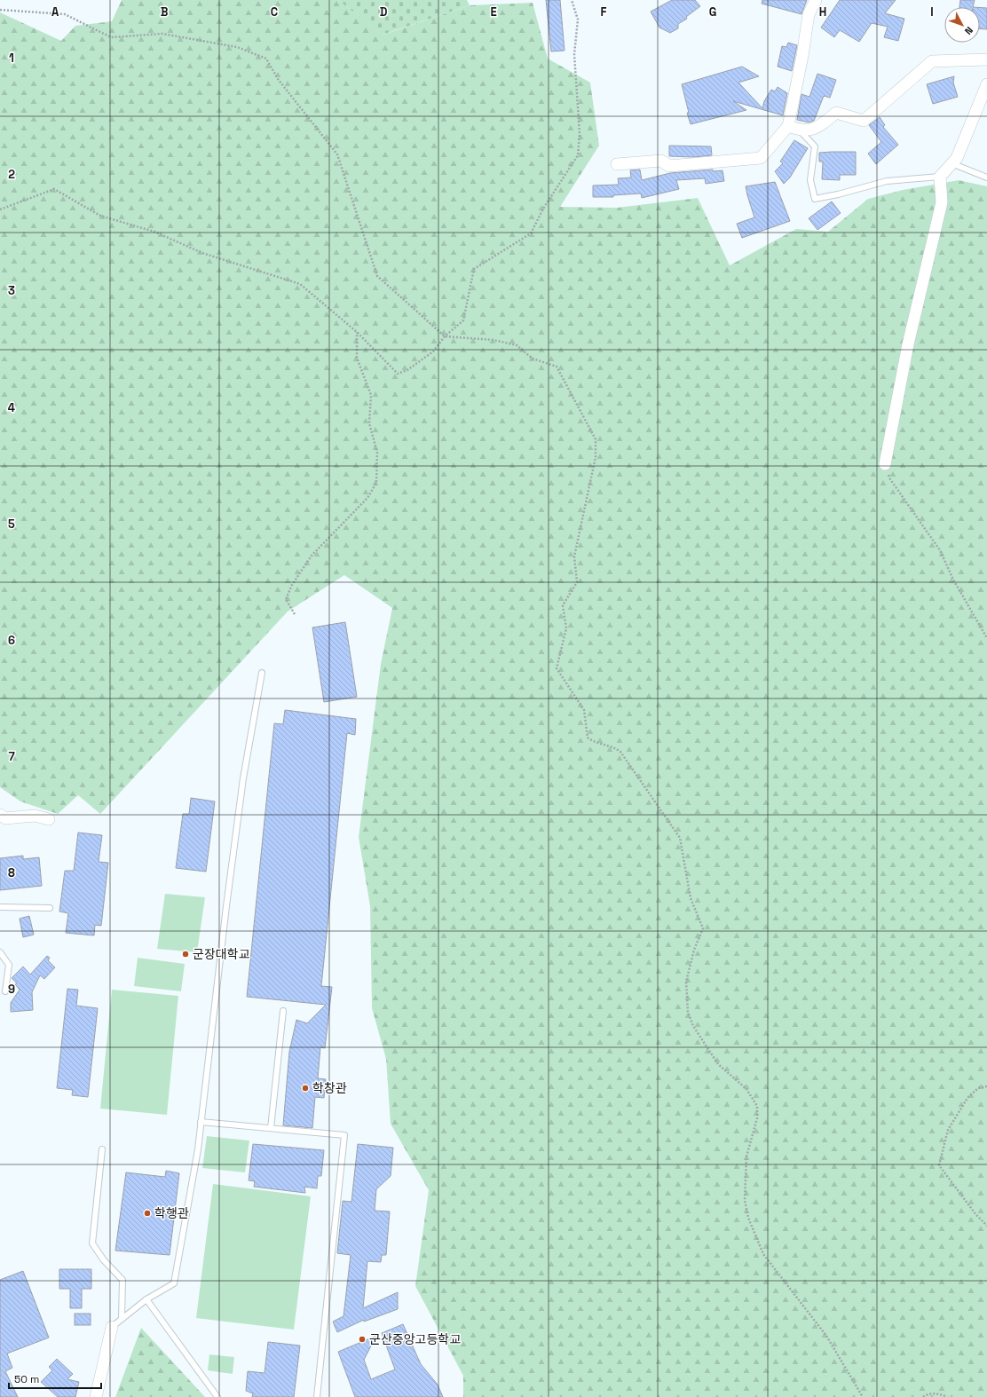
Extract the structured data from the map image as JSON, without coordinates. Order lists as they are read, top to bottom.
{
  "places": [
    "군장대학교",
    "학창관",
    "학행관",
    "군산중앙고등학교"
  ],
  "scale_bar": "50 m",
  "north": "bottom right",
  "grid": {
    "columns": [
      "A",
      "B",
      "C",
      "D",
      "E",
      "F",
      "G",
      "H",
      "I"
    ],
    "rows": [
      "1",
      "2",
      "3",
      "4",
      "5",
      "6",
      "7",
      "8",
      "9"
    ]
  }
}
